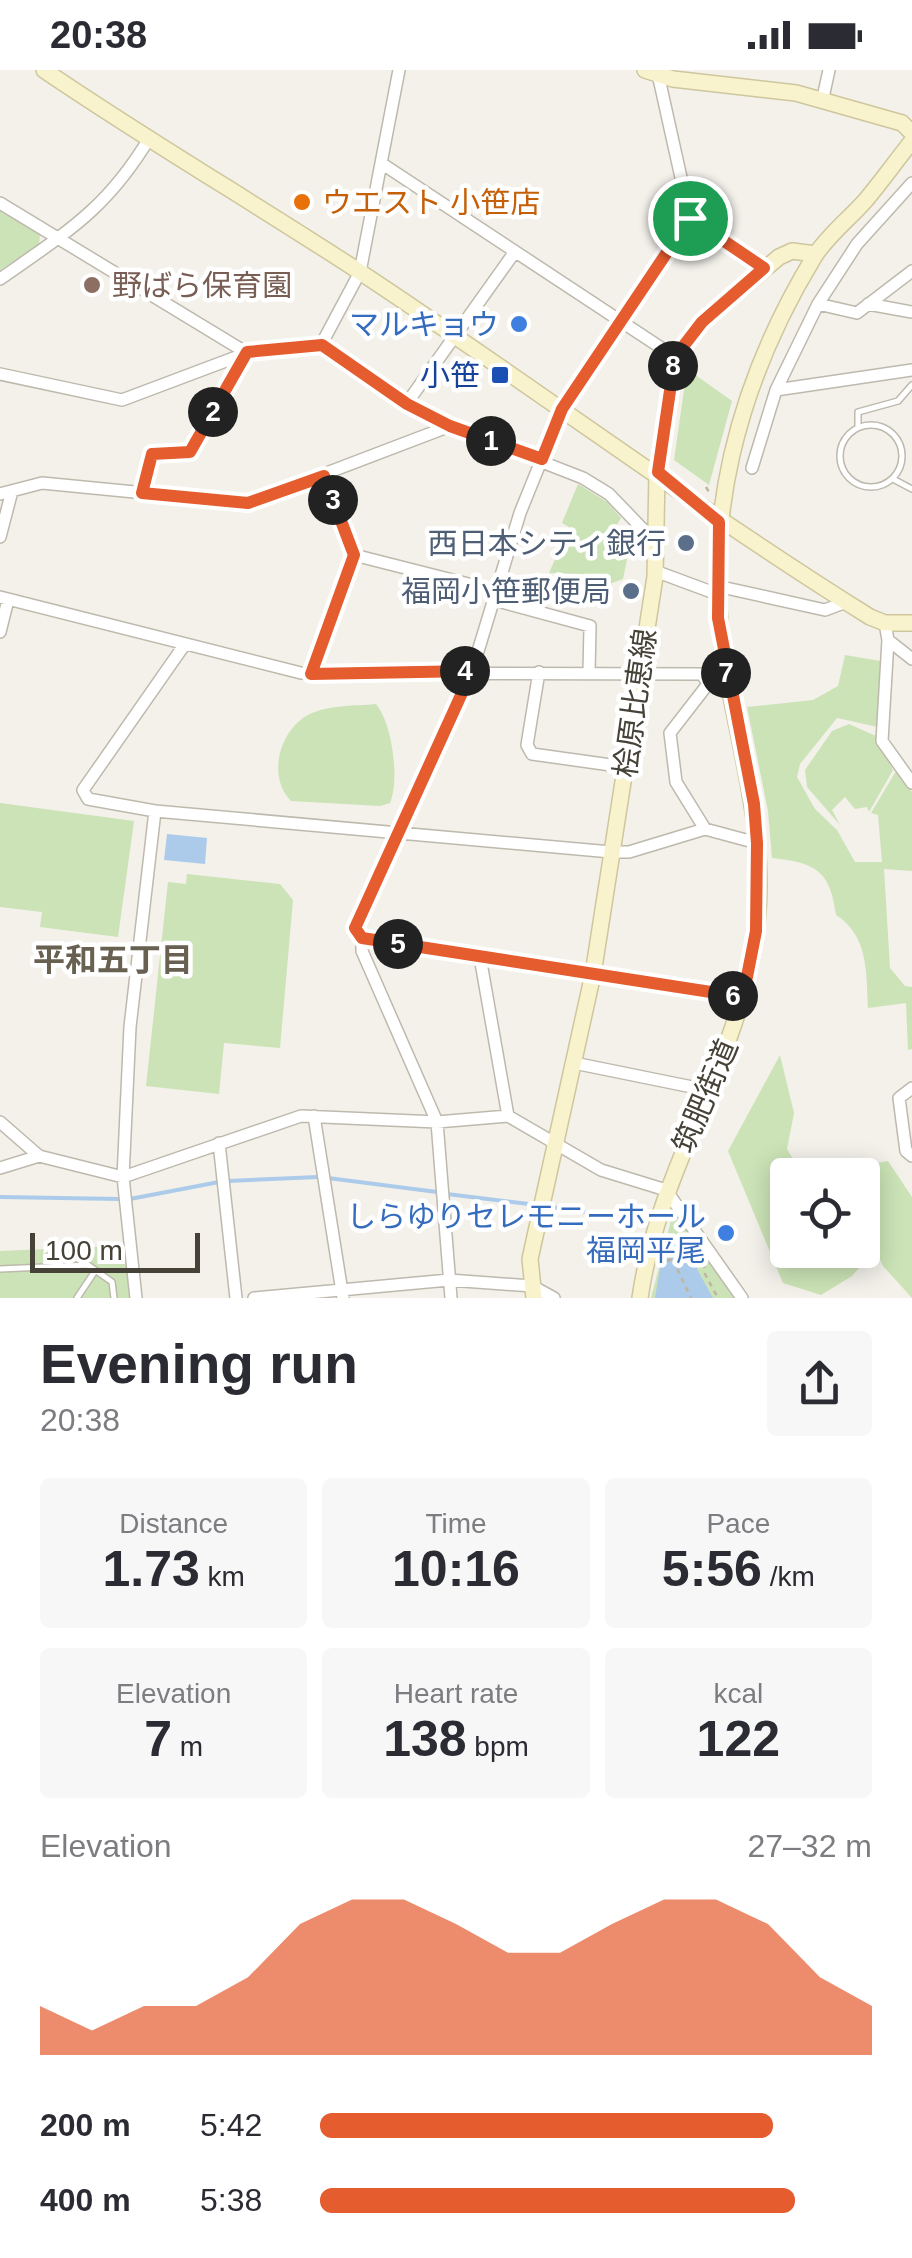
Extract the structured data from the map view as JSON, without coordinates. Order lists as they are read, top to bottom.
{
  "streets": {
    "street": ["桧原比恵線", "筑肥街道"]
  },
  "districts": ["平和五丁目"],
  "places": {
    "other": [
      "ウエスト 小笹店",
      "野ばら保育園",
      "マルキョウ",
      "西日本シティ銀行",
      "福岡小笹郵便局",
      "しらゆりセレモニーホール 福岡平尾"
    ],
    "transit": ["小笹"]
  },
  "scale_bar": "100 m",
  "page": {
    "status": "20:38",
    "pins": [
      "8",
      "2",
      "1",
      "3",
      "4",
      "7",
      "5",
      "6"
    ],
    "scale": "100 m",
    "heading": ["Evening run", "20:38"],
    "stats": [
      ["Distance", "1.73 km"],
      ["Time", "10:16"],
      ["Pace", "5:56 /km"],
      ["Elevation", "7 m"],
      ["Heart rate", "138 bpm"],
      ["kcal", "122"]
    ],
    "chart": ["Elevation", "27–32 m"],
    "list": [
      {
        "name": "200 m",
        "note": "5:42"
      },
      {
        "name": "400 m",
        "note": "5:38"
      }
    ]
  }
}
